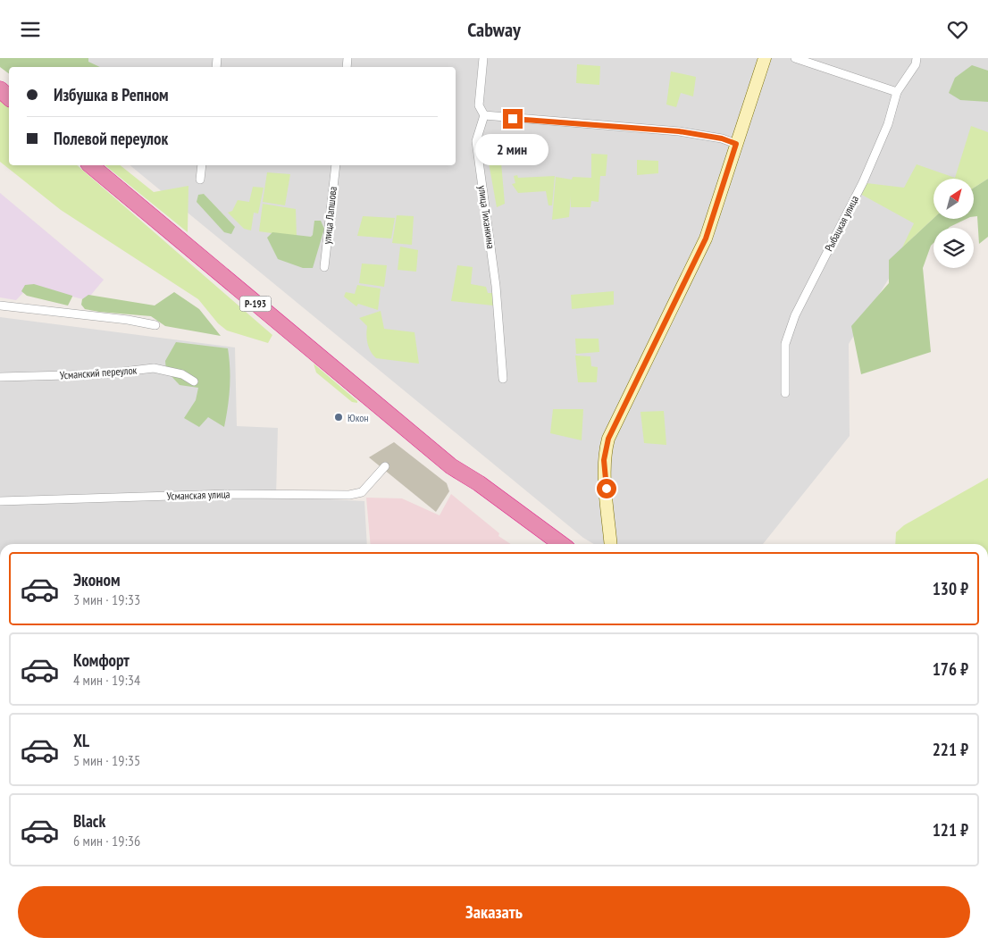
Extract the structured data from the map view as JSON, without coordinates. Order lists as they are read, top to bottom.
{
  "streets": {
    "highway": ["Р-193"],
    "street": [
      "улица Лапшова",
      "улица Тиханкина",
      "Рыбацкая улица",
      "Усманский переулок",
      "Усманская улица"
    ]
  },
  "places": ["Юкон"],
  "north": "top right",
  "page": {
    "header": "Cabway",
    "banner": ["Избушка в Репном", "Полевой переулок"],
    "bubble": "2 мин",
    "list": [
      {
        "name": "Эконом",
        "note": "3 мин · 19:33",
        "value": "130 ₽"
      },
      {
        "name": "Комфорт",
        "note": "4 мин · 19:34",
        "value": "176 ₽"
      },
      {
        "name": "XL",
        "note": "5 мин · 19:35",
        "value": "221 ₽"
      },
      {
        "name": "Black",
        "note": "6 мин · 19:36",
        "value": "121 ₽"
      }
    ],
    "buttons": "Заказать"
  }
}
